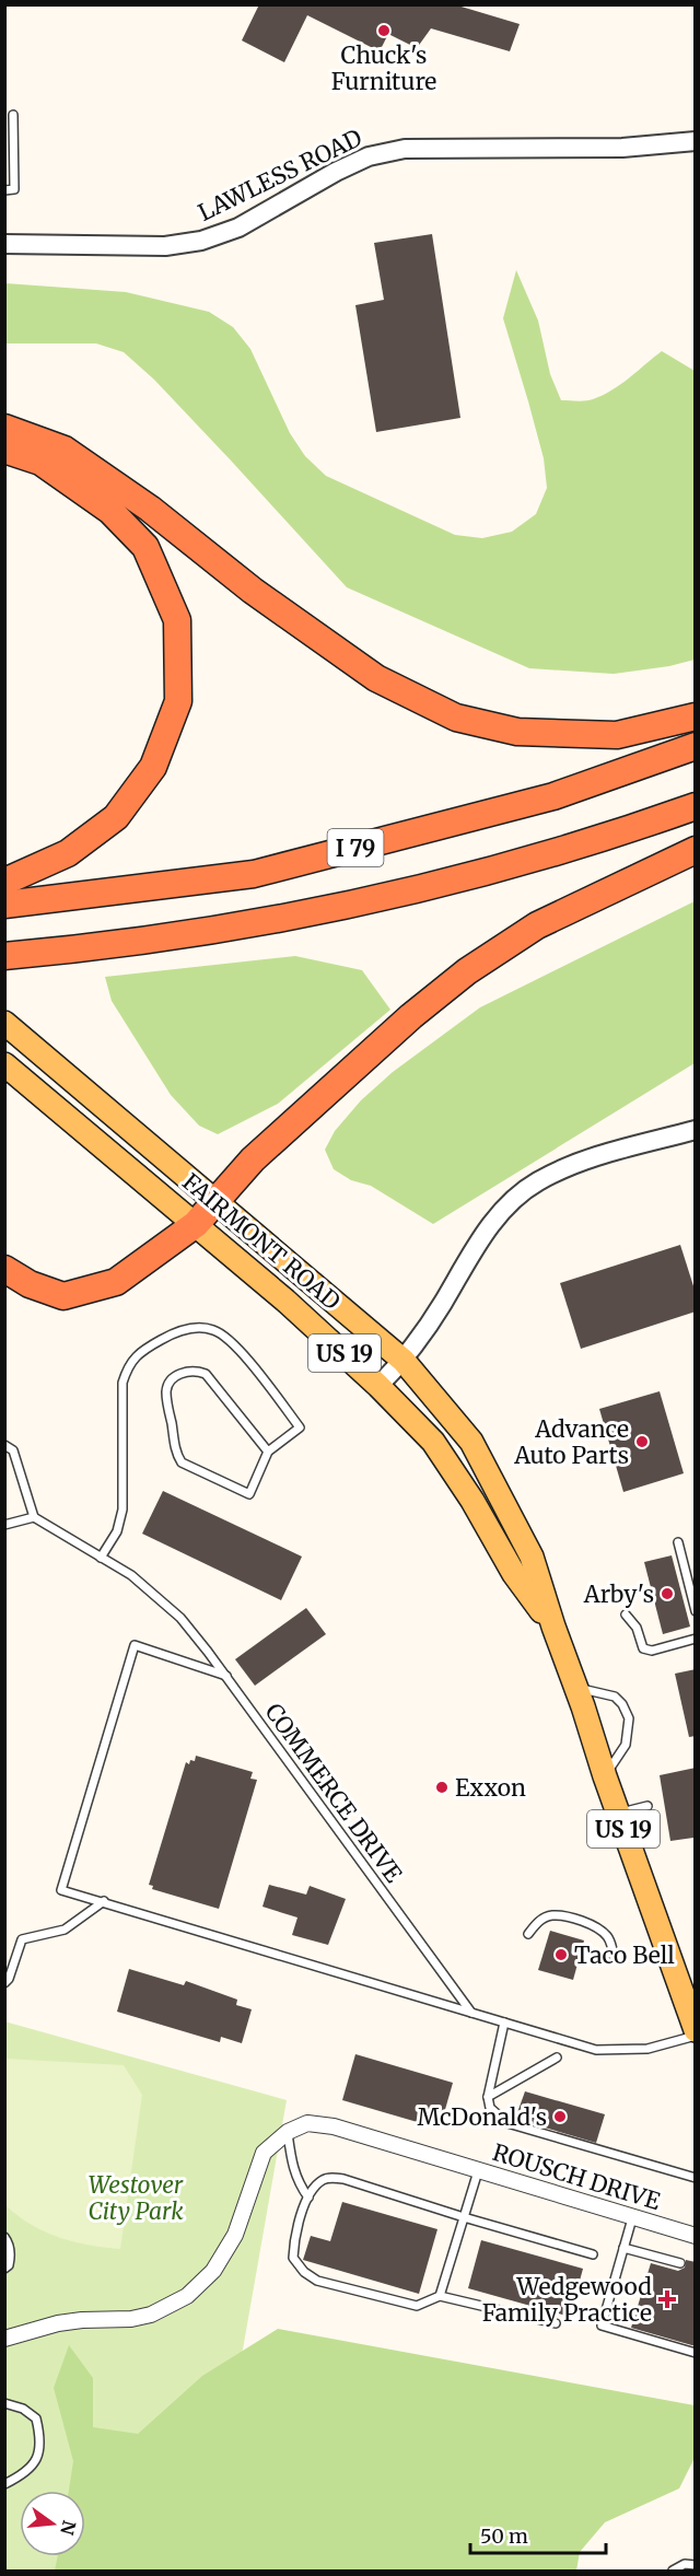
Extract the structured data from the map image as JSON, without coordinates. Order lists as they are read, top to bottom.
{
  "streets": {
    "highway": ["I 79"],
    "main road": ["FAIRMONT ROAD", "US 19"],
    "street": ["LAWLESS ROAD", "ROUSCH DRIVE"],
    "lane": ["COMMERCE DRIVE"]
  },
  "parks": ["Westover City Park"],
  "places": {
    "other": [
      "Chuck's Furniture",
      "Advance Auto Parts",
      "Arby's",
      "Exxon",
      "Taco Bell",
      "McDonald's"
    ],
    "health": ["Wedgewood Family Practice"]
  },
  "scale_bar": "50 m",
  "north": "right"
}
